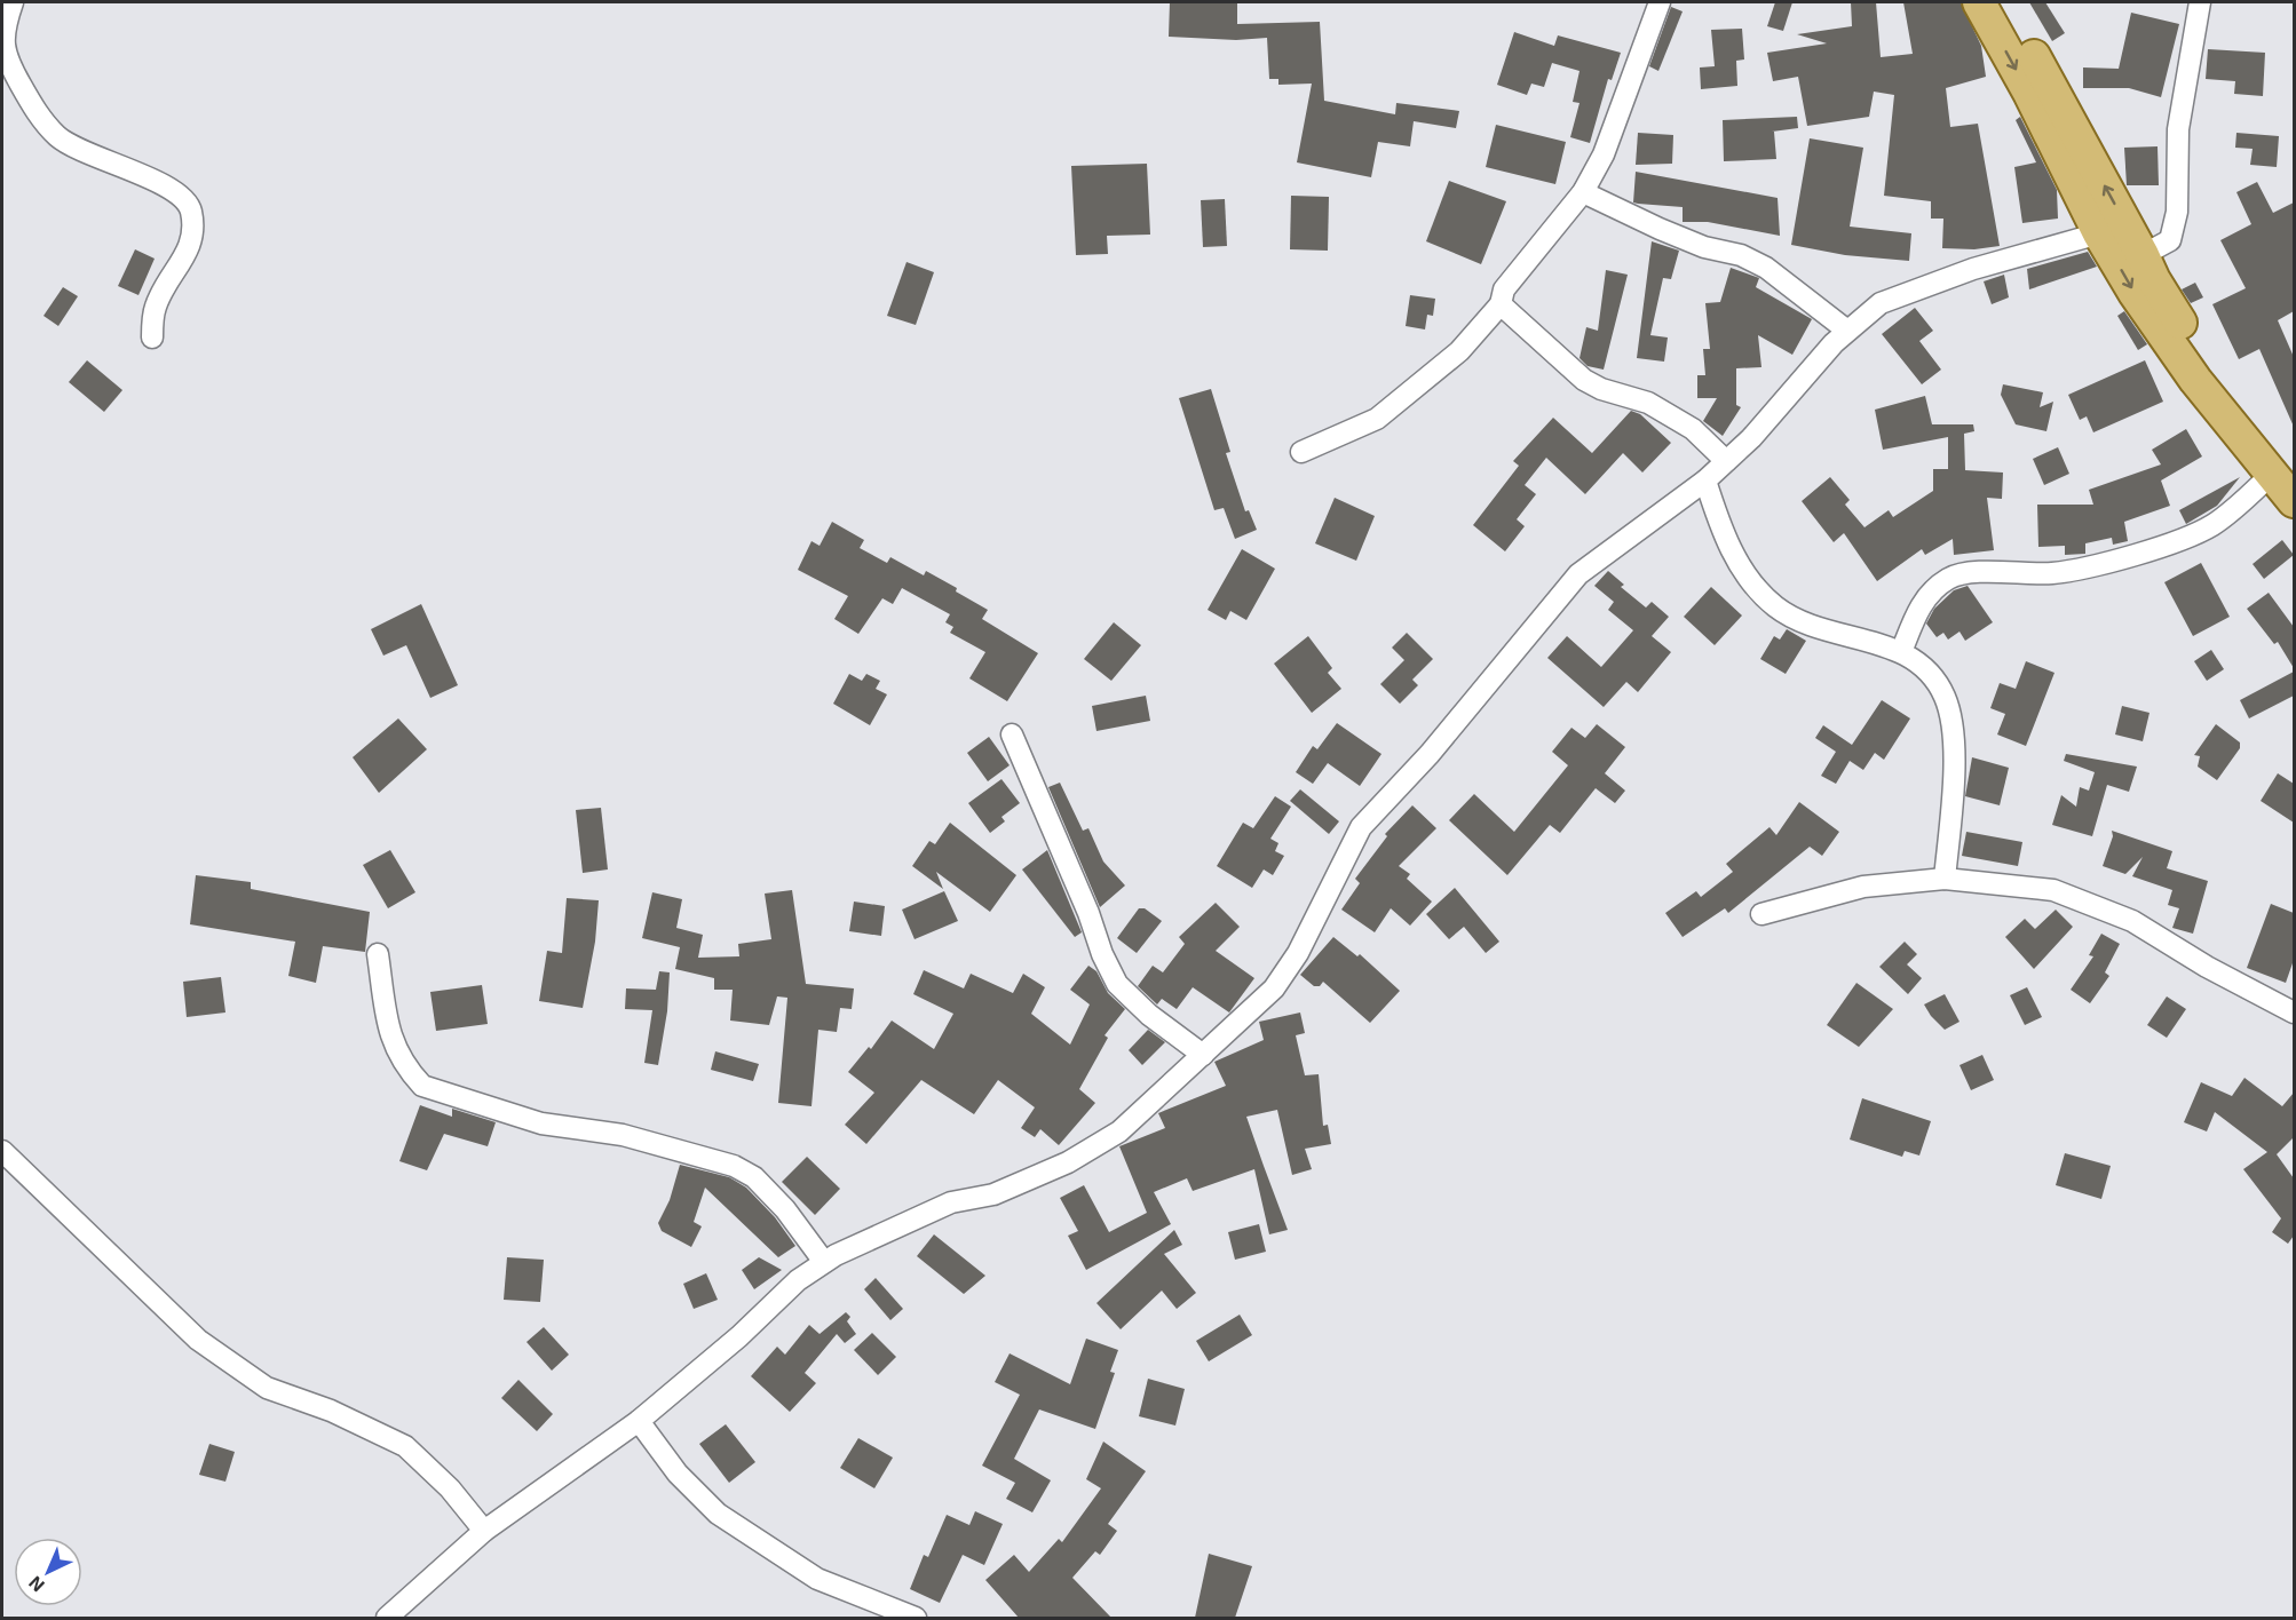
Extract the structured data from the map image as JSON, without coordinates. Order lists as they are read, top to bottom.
{
  "north": "bottom left"
}
